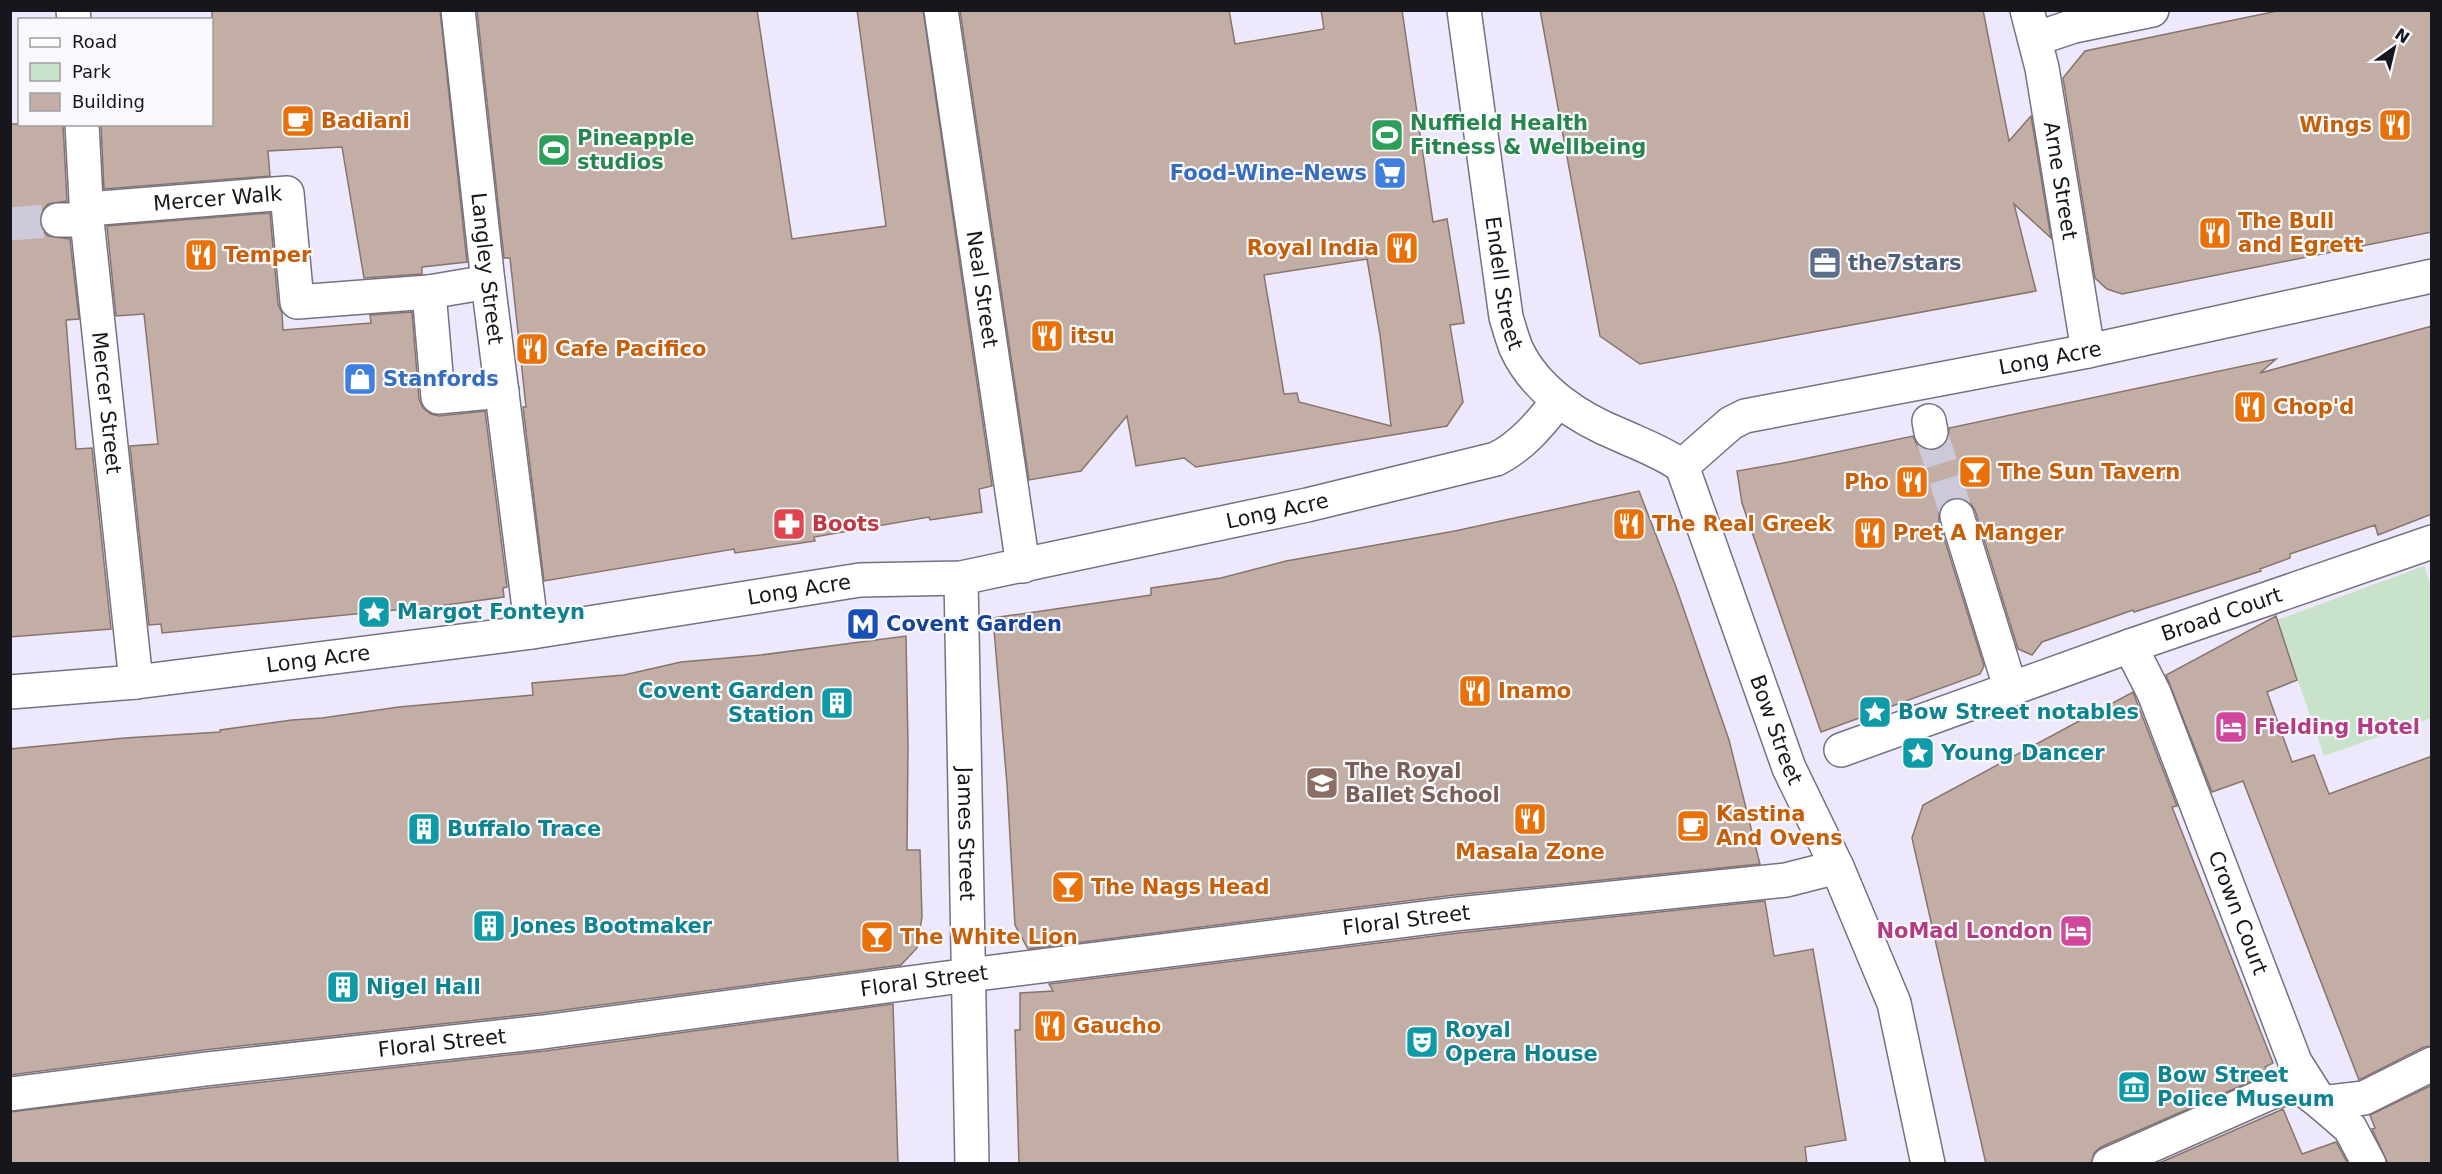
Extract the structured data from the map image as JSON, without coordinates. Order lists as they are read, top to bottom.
{
  "streets": {
    "street": [
      "Arne Street",
      "Mercer Walk",
      "Langley Street",
      "Endell Street",
      "Neal Street",
      "Long Acre",
      "Mercer Street",
      "Broad Court",
      "Bow Street",
      "James Street",
      "Crown Court",
      "Floral Street"
    ]
  },
  "crossings": [
    ["Arne Street", "Long Acre"],
    ["Mercer Walk", "Langley Street"],
    ["Mercer Walk", "Mercer Street"],
    ["Langley Street", "Long Acre"],
    ["Endell Street", "Long Acre"],
    ["Endell Street", "Bow Street"],
    ["Neal Street", "Long Acre"],
    ["Long Acre", "Mercer Street"],
    ["Long Acre", "Bow Street"],
    ["Long Acre", "James Street"],
    ["Broad Court", "Crown Court"],
    ["Bow Street", "Floral Street"],
    ["James Street", "Floral Street"]
  ],
  "places": {
    "cafe": ["Badiani", "Kastina And Ovens"],
    "restaurant": [
      "Wings",
      "The Bull and Egrett",
      "Royal India",
      "Temper",
      "itsu",
      "Cafe Pacifico",
      "Chop'd",
      "Pho",
      "The Real Greek",
      "Pret A Manger",
      "Inamo",
      "Masala Zone",
      "Gaucho"
    ],
    "sports": ["Nuffield Health Fitness & Wellbeing", "Pineapple studios"],
    "supermarket": ["Food-Wine-News"],
    "office": ["the7stars"],
    "shop": ["Stanfords"],
    "bar": ["The Sun Tavern", "The Nags Head", "The White Lion"],
    "pharmacy": ["Boots"],
    "place": ["Margot Fonteyn", "Bow Street notables", "Young Dancer"],
    "metro station": ["Covent Garden"],
    "building": [
      "Covent Garden Station",
      "Buffalo Trace",
      "Jones Bootmaker",
      "Nigel Hall"
    ],
    "hotel": ["Fielding Hotel", "NoMad London"],
    "school or university": ["The Royal Ballet School"],
    "theatre": ["Royal Opera House"],
    "museum": ["Bow Street Police Museum"]
  },
  "legend": ["Road", "Park", "Building"],
  "north": "top right"
}
